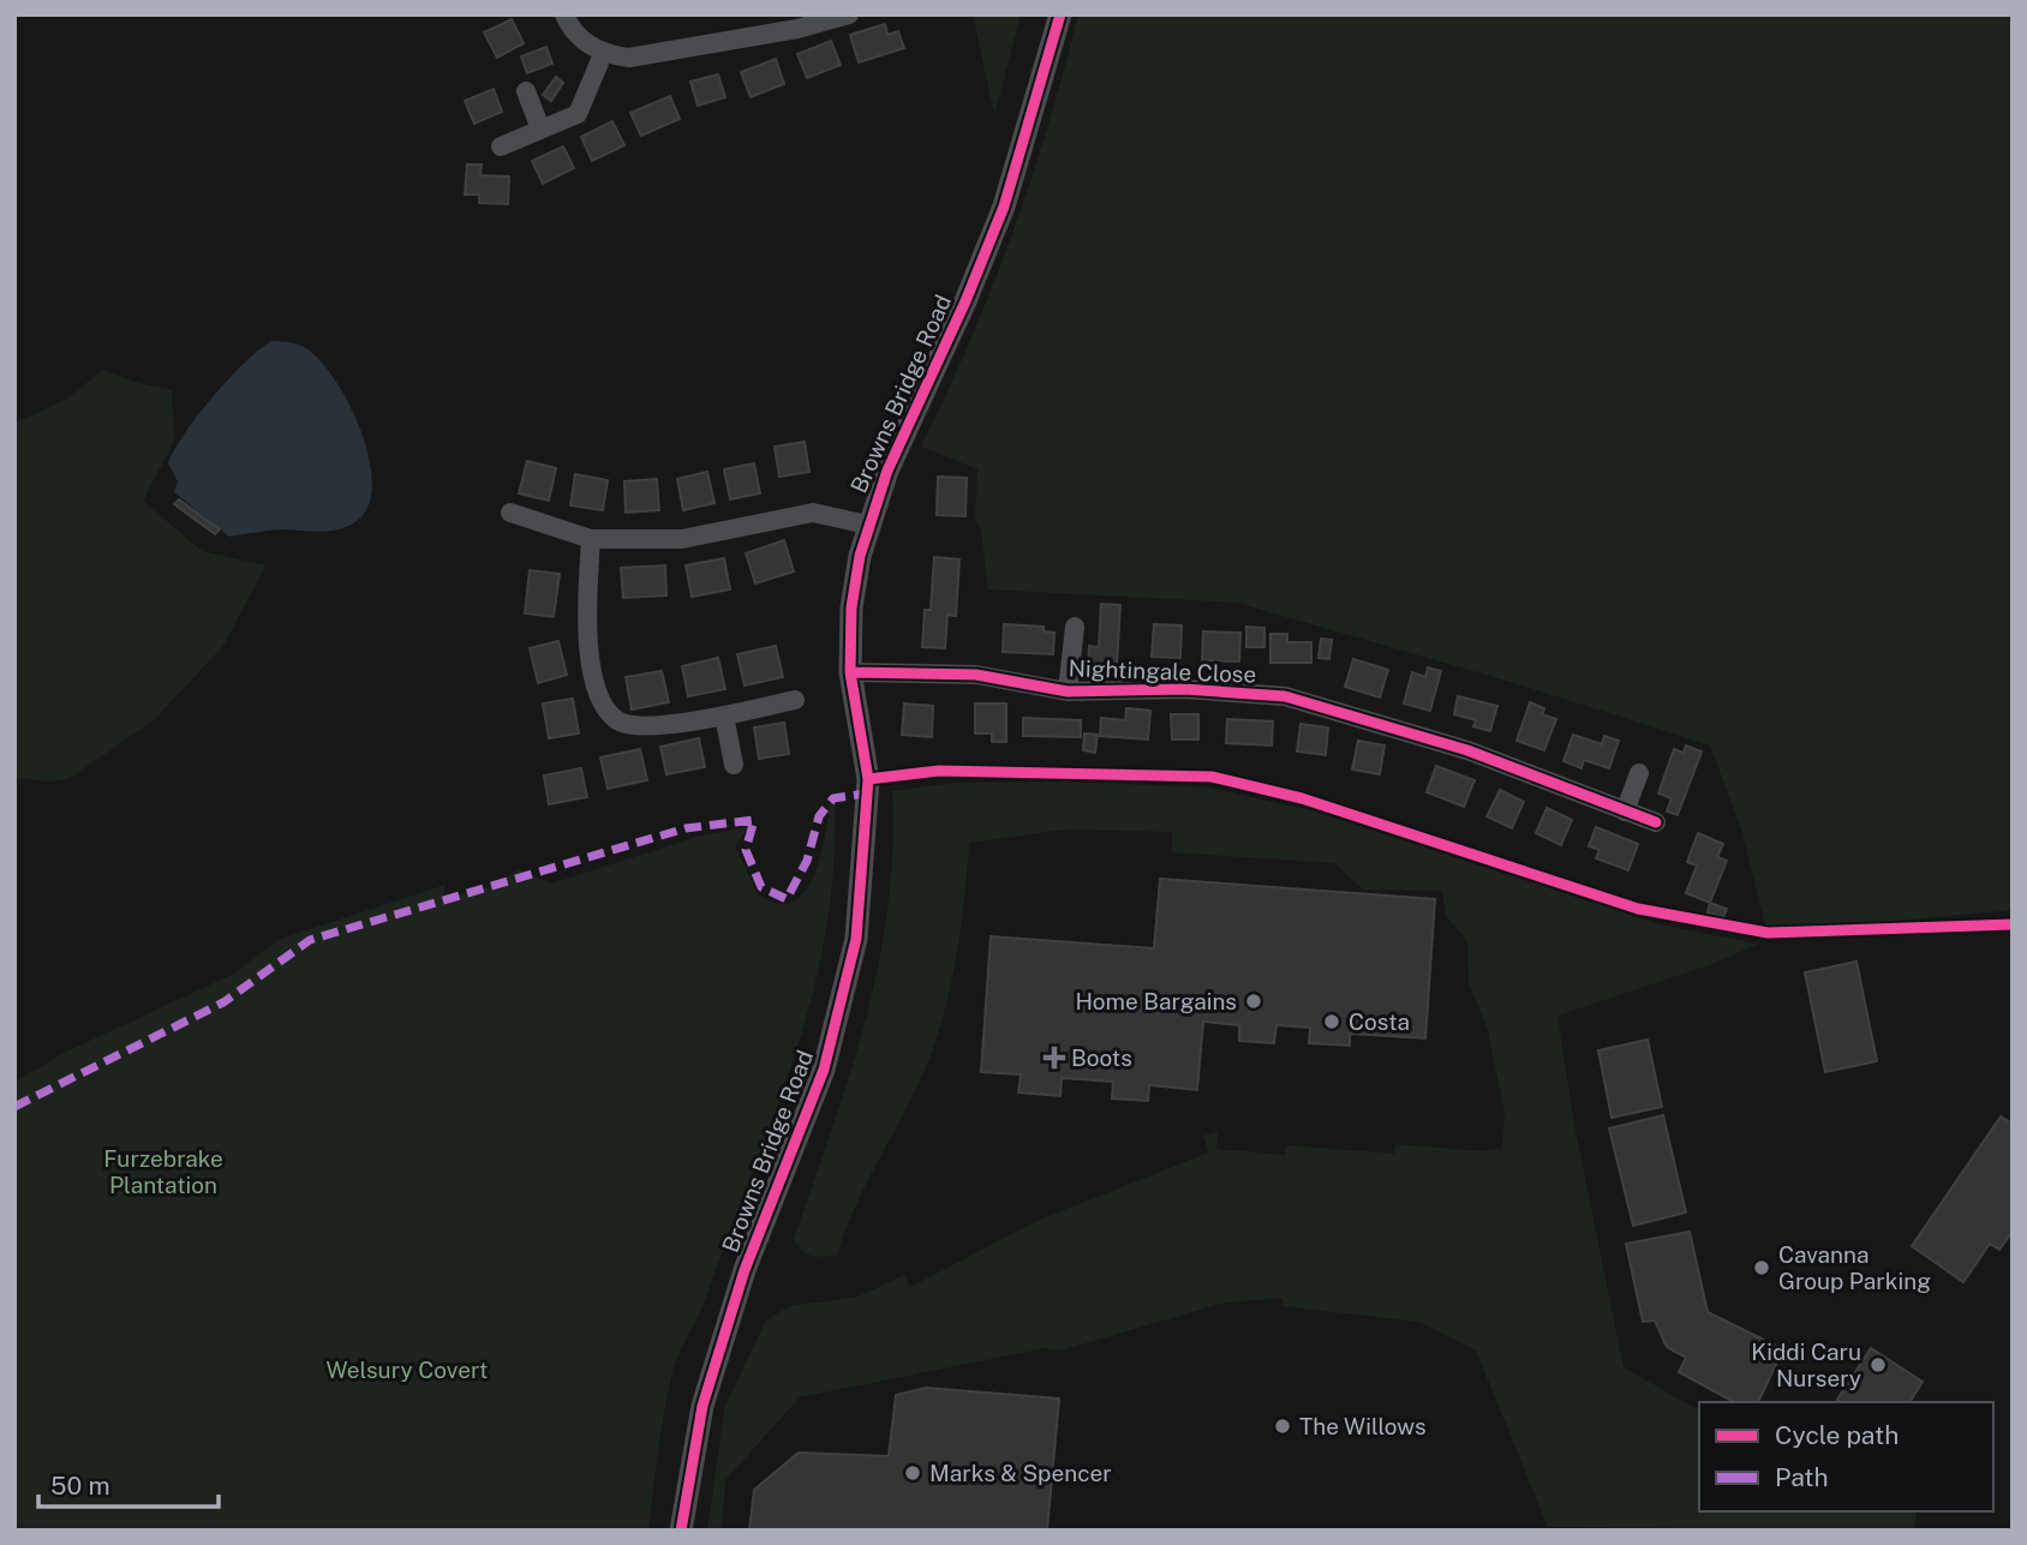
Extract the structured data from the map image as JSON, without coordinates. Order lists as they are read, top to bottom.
{
  "streets": {
    "street": ["Browns Bridge Road", "Nightingale Close"]
  },
  "crossings": [
    ["Browns Bridge Road", "Nightingale Close"]
  ],
  "parks": ["Furzebrake Plantation", "Welsury Covert"],
  "places": {
    "other": [
      "Home Bargains",
      "Costa",
      "Cavanna Group Parking",
      "Kiddi Caru Nursery",
      "The Willows",
      "Marks & Spencer"
    ],
    "health": ["Boots"]
  },
  "legend": ["Cycle path", "Path"],
  "scale_bar": "50 m"
}
